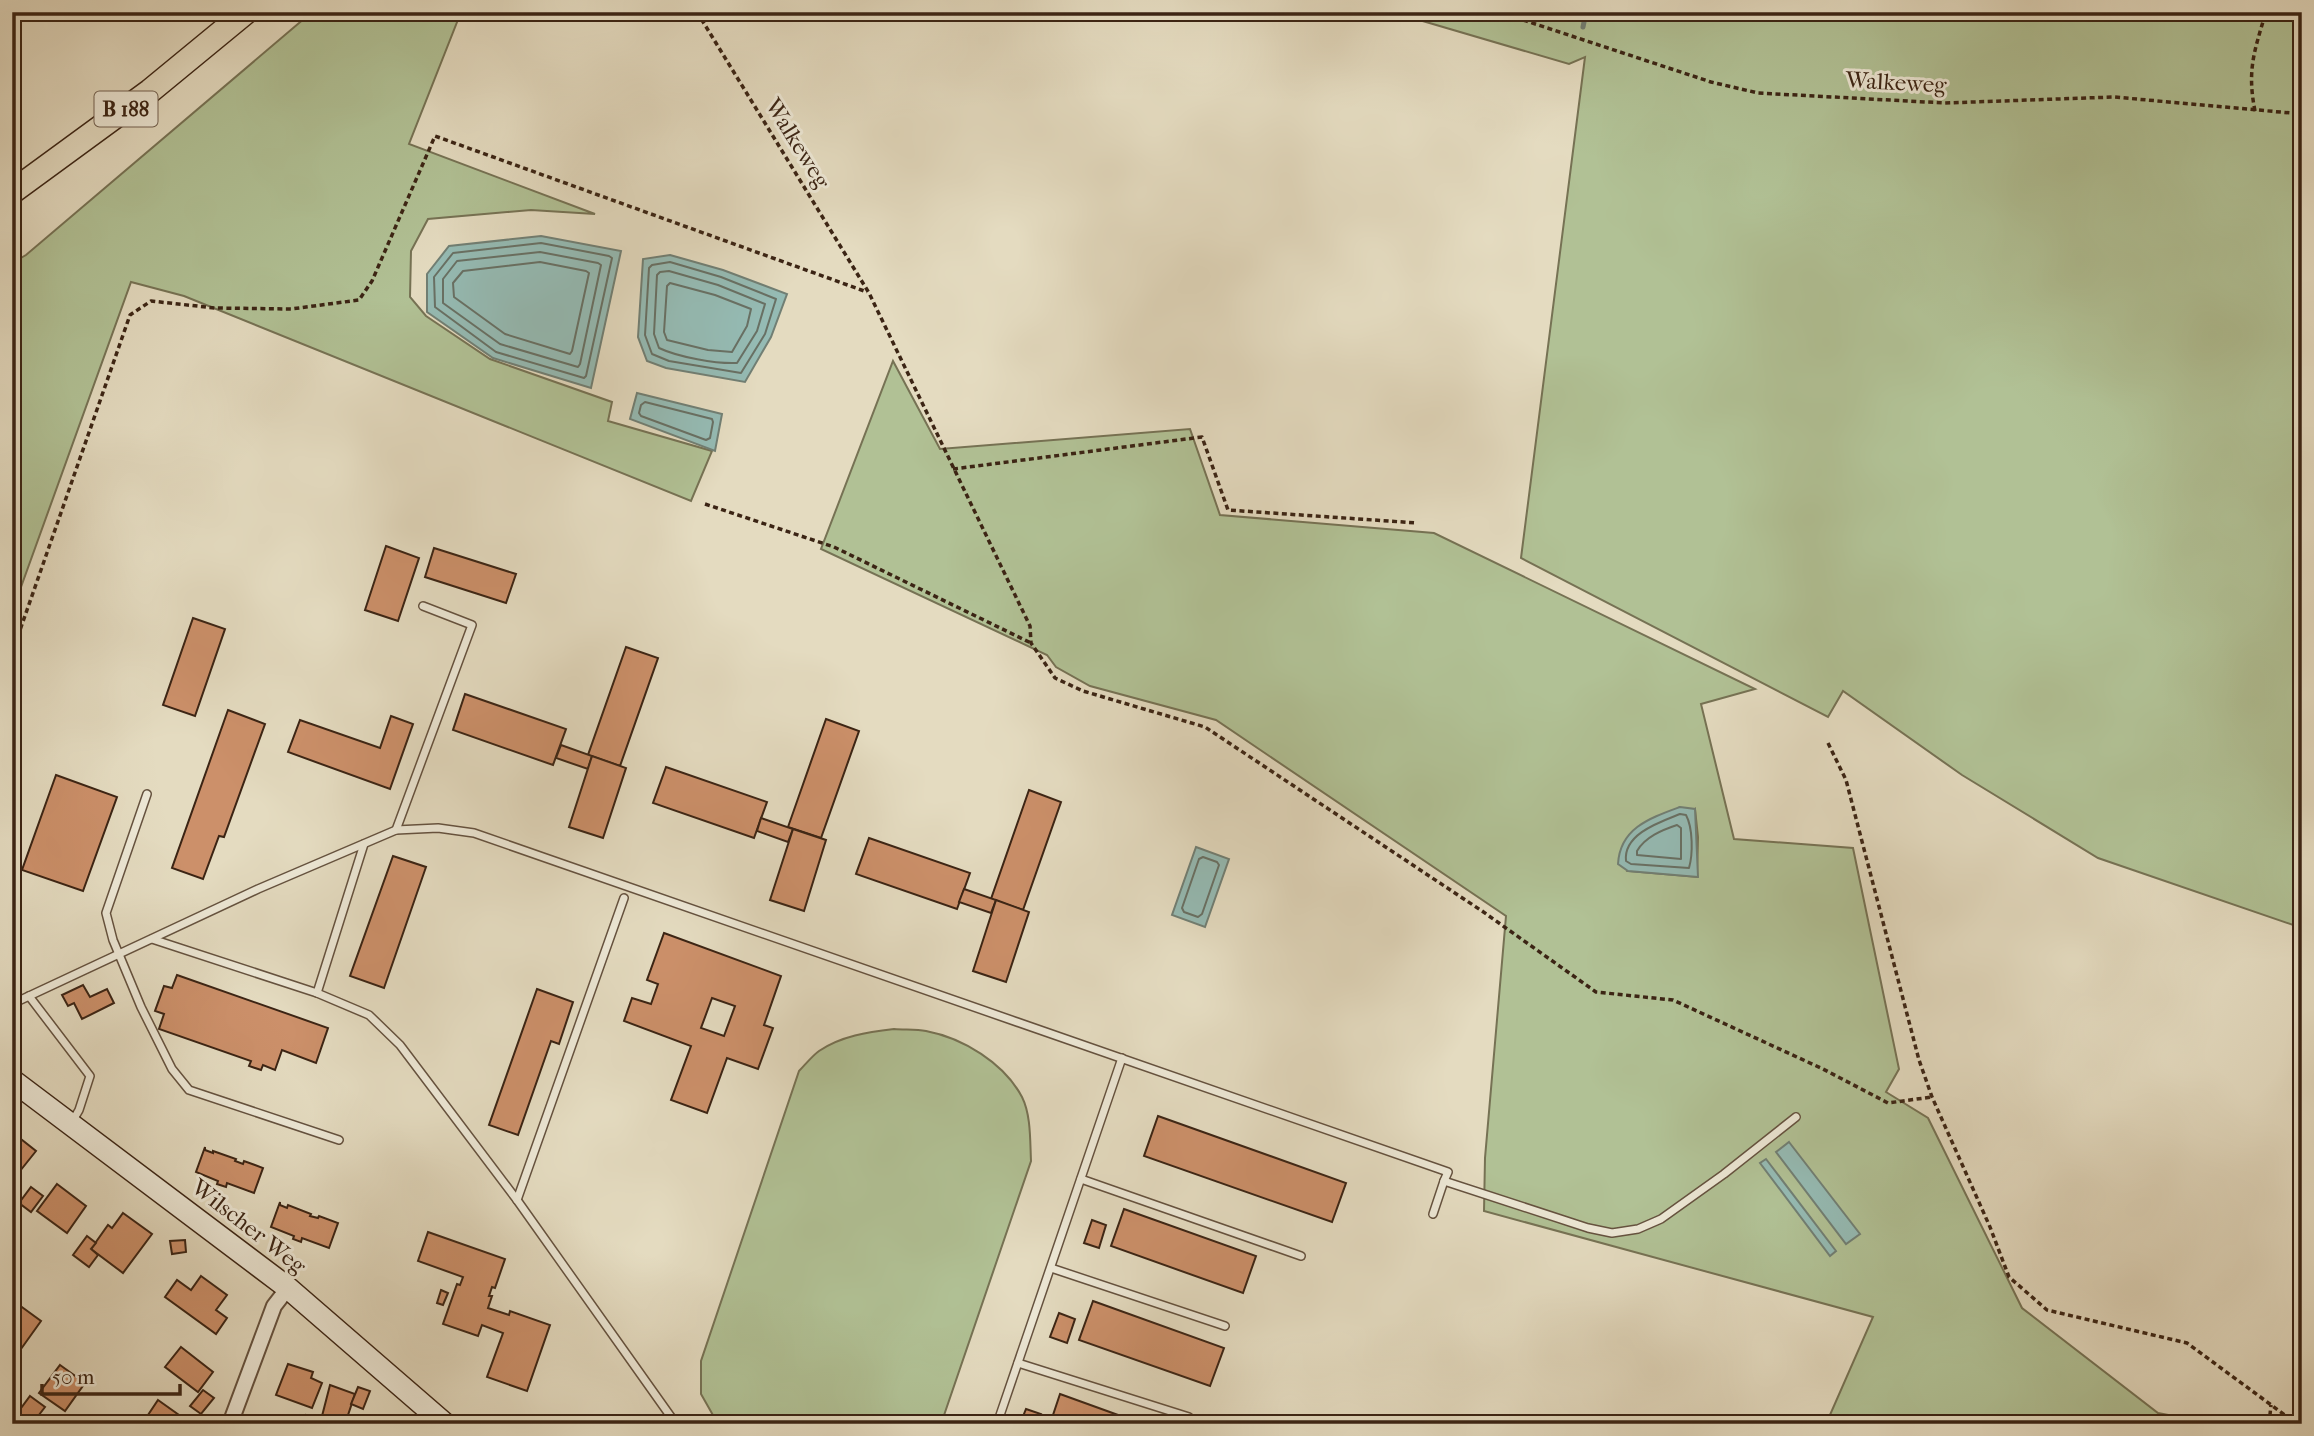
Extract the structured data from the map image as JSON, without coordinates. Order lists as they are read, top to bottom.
{
  "streets": {
    "main road": ["B 188"],
    "street": ["Wilscher Weg"],
    "path": ["Walkeweg"]
  },
  "scale_bar": "50 m"
}
